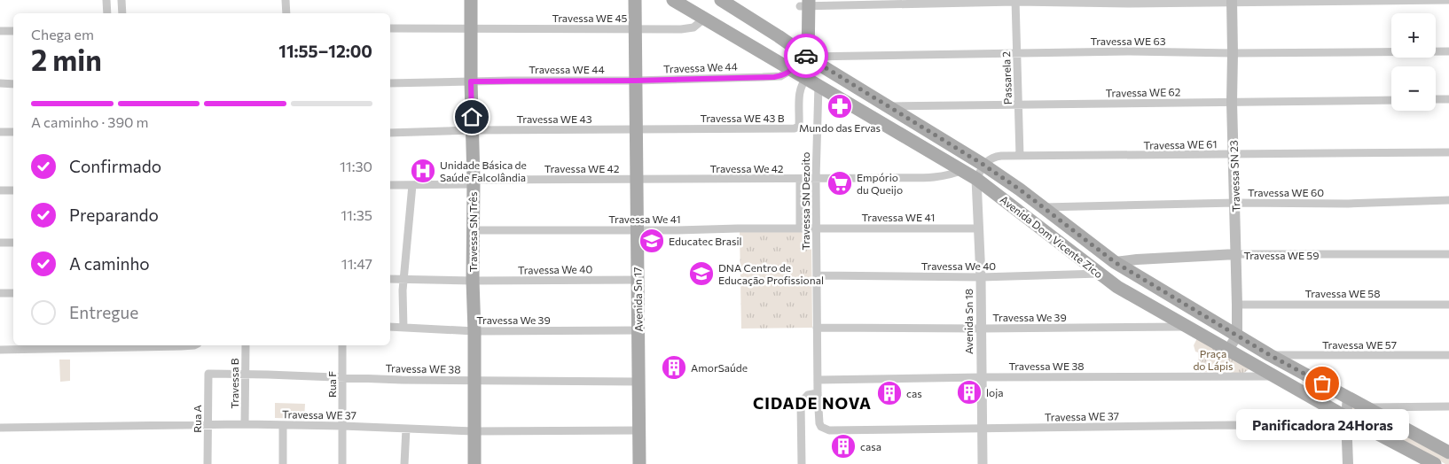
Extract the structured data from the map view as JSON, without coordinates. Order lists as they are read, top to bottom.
{
  "streets": {
    "main road": [
      "Travessa SN 23",
      "Travessa SN Três",
      "Avenida Dom Vicente Zico",
      "Travessa WE 59",
      "Avenida Sn 17"
    ],
    "street": [
      "Travessa WE 45",
      "Travessa WE 63",
      "Travessa We 44",
      "Travessa WE 44",
      "Passarela 2",
      "Travessa WE 62",
      "Travessa WE 43 B",
      "Travessa WE 43",
      "Travessa WE 61",
      "Travessa WE 42",
      "Travessa We 42",
      "Travessa WE 60",
      "Travessa SN Dezoito",
      "Travessa WE 41",
      "Travessa We 41",
      "Travessa We 40",
      "Travessa WE 58",
      "Travessa We 39",
      "Avenida Sn 18",
      "Travessa WE 57",
      "Travessa WE 38",
      "Travessa B",
      "Rua F",
      "Travessa WE 37",
      "Rua A"
    ]
  },
  "crossings": [
    ["Travessa WE 45", "Travessa SN Três"],
    ["Travessa WE 45", "Avenida Dom Vicente Zico"],
    ["Travessa WE 45", "Avenida Sn 17"],
    ["Travessa WE 63", "Passarela 2"],
    ["Travessa WE 63", "Travessa SN 23"],
    ["Travessa WE 63", "Avenida Dom Vicente Zico"],
    ["Travessa We 44", "Travessa WE 44"],
    ["Travessa We 44", "Avenida Dom Vicente Zico"],
    ["Travessa We 44", "Avenida Sn 17"],
    ["Travessa WE 44", "Travessa SN Três"],
    ["Travessa WE 44", "Avenida Sn 17"],
    ["Passarela 2", "Travessa WE 62"],
    ["Passarela 2", "Travessa WE 61"],
    ["Travessa WE 62", "Travessa SN 23"],
    ["Travessa WE 62", "Avenida Dom Vicente Zico"],
    ["Travessa WE 43 B", "Travessa WE 43"],
    ["Travessa WE 43 B", "Travessa SN Dezoito"],
    ["Travessa WE 43 B", "Avenida Dom Vicente Zico"],
    ["Travessa WE 43 B", "Avenida Sn 17"],
    ["Travessa WE 43", "Travessa SN Três"],
    ["Travessa WE 43", "Avenida Sn 17"],
    ["Travessa WE 61", "Travessa SN 23"],
    ["Travessa WE 61", "Avenida Dom Vicente Zico"],
    ["Travessa WE 42", "Travessa We 42"],
    ["Travessa WE 42", "Travessa SN Três"],
    ["Travessa WE 42", "Avenida Sn 17"],
    ["Travessa We 42", "Travessa SN Dezoito"],
    ["Travessa We 42", "Avenida Dom Vicente Zico"],
    ["Travessa We 42", "Avenida Sn 17"],
    ["Travessa SN 23", "Travessa WE 60"],
    ["Travessa SN 23", "Avenida Dom Vicente Zico"],
    ["Travessa SN 23", "Travessa WE 59"],
    ["Travessa SN 23", "Travessa WE 58"],
    ["Travessa WE 60", "Avenida Dom Vicente Zico"],
    ["Travessa SN Dezoito", "Travessa WE 41"],
    ["Travessa SN Dezoito", "Travessa We 41"],
    ["Travessa SN Dezoito", "Avenida Dom Vicente Zico"],
    ["Travessa SN Dezoito", "Travessa We 40"],
    ["Travessa SN Dezoito", "Travessa We 39"],
    ["Travessa SN Dezoito", "Travessa WE 38"],
    ["Travessa SN Dezoito", "Travessa WE 37"],
    ["Travessa WE 41", "Travessa We 41"],
    ["Travessa WE 41", "Avenida Sn 18"],
    ["Travessa We 41", "Travessa SN Três"],
    ["Travessa We 41", "Avenida Sn 17"],
    ["Travessa SN Três", "Travessa We 40"],
    ["Travessa SN Três", "Travessa We 39"],
    ["Travessa SN Três", "Travessa WE 38"],
    ["Travessa SN Três", "Travessa WE 37"],
    ["Avenida Dom Vicente Zico", "Travessa WE 59"],
    ["Avenida Dom Vicente Zico", "Travessa We 40"],
    ["Avenida Dom Vicente Zico", "Travessa We 39"],
    ["Avenida Dom Vicente Zico", "Avenida Sn 18"],
    ["Avenida Dom Vicente Zico", "Travessa WE 57"],
    ["Avenida Dom Vicente Zico", "Travessa WE 38"],
    ["Avenida Dom Vicente Zico", "Travessa WE 37"],
    ["Travessa We 40", "Avenida Sn 17"],
    ["Travessa We 40", "Avenida Sn 18"],
    ["Avenida Sn 17", "Travessa We 39"],
    ["Avenida Sn 17", "Travessa WE 38"],
    ["Avenida Sn 17", "Travessa WE 37"],
    ["Travessa We 39", "Avenida Sn 18"],
    ["Avenida Sn 18", "Travessa WE 38"],
    ["Avenida Sn 18", "Travessa WE 37"],
    ["Travessa WE 38", "Travessa B"],
    ["Travessa WE 38", "Rua F"],
    ["Travessa WE 38", "Rua A"],
    ["Travessa B", "Travessa WE 37"],
    ["Rua F", "Travessa WE 37"],
    ["Travessa WE 37", "Rua A"]
  ],
  "districts": ["CIDADE NOVA"],
  "parks": ["Praça do Lápis"],
  "places": {
    "pharmacy": ["Mundo das Ervas"],
    "hospital": ["Unidade Básica de Saúde Falcolândia"],
    "supermarket": ["Empório du Queijo"],
    "school or university": ["Educatec Brasil", "DNA Centro de Educação Profissional"],
    "building": [
      "AmorSaúde",
      "loja",
      "cas",
      "casa"
    ],
    "other": ["Panificadora 24Horas"]
  },
  "page": {
    "map_buttons": ["+", "−"],
    "heading": ["2 min", "Chega em", "11:55–12:00"],
    "bar": "A caminho · 390 m",
    "list": [
      ["Confirmado", "11:30"],
      ["Preparando", "11:35"],
      ["A caminho", "11:47"],
      "Entregue"
    ],
    "bubble": "Panificadora 24Horas"
  }
}
